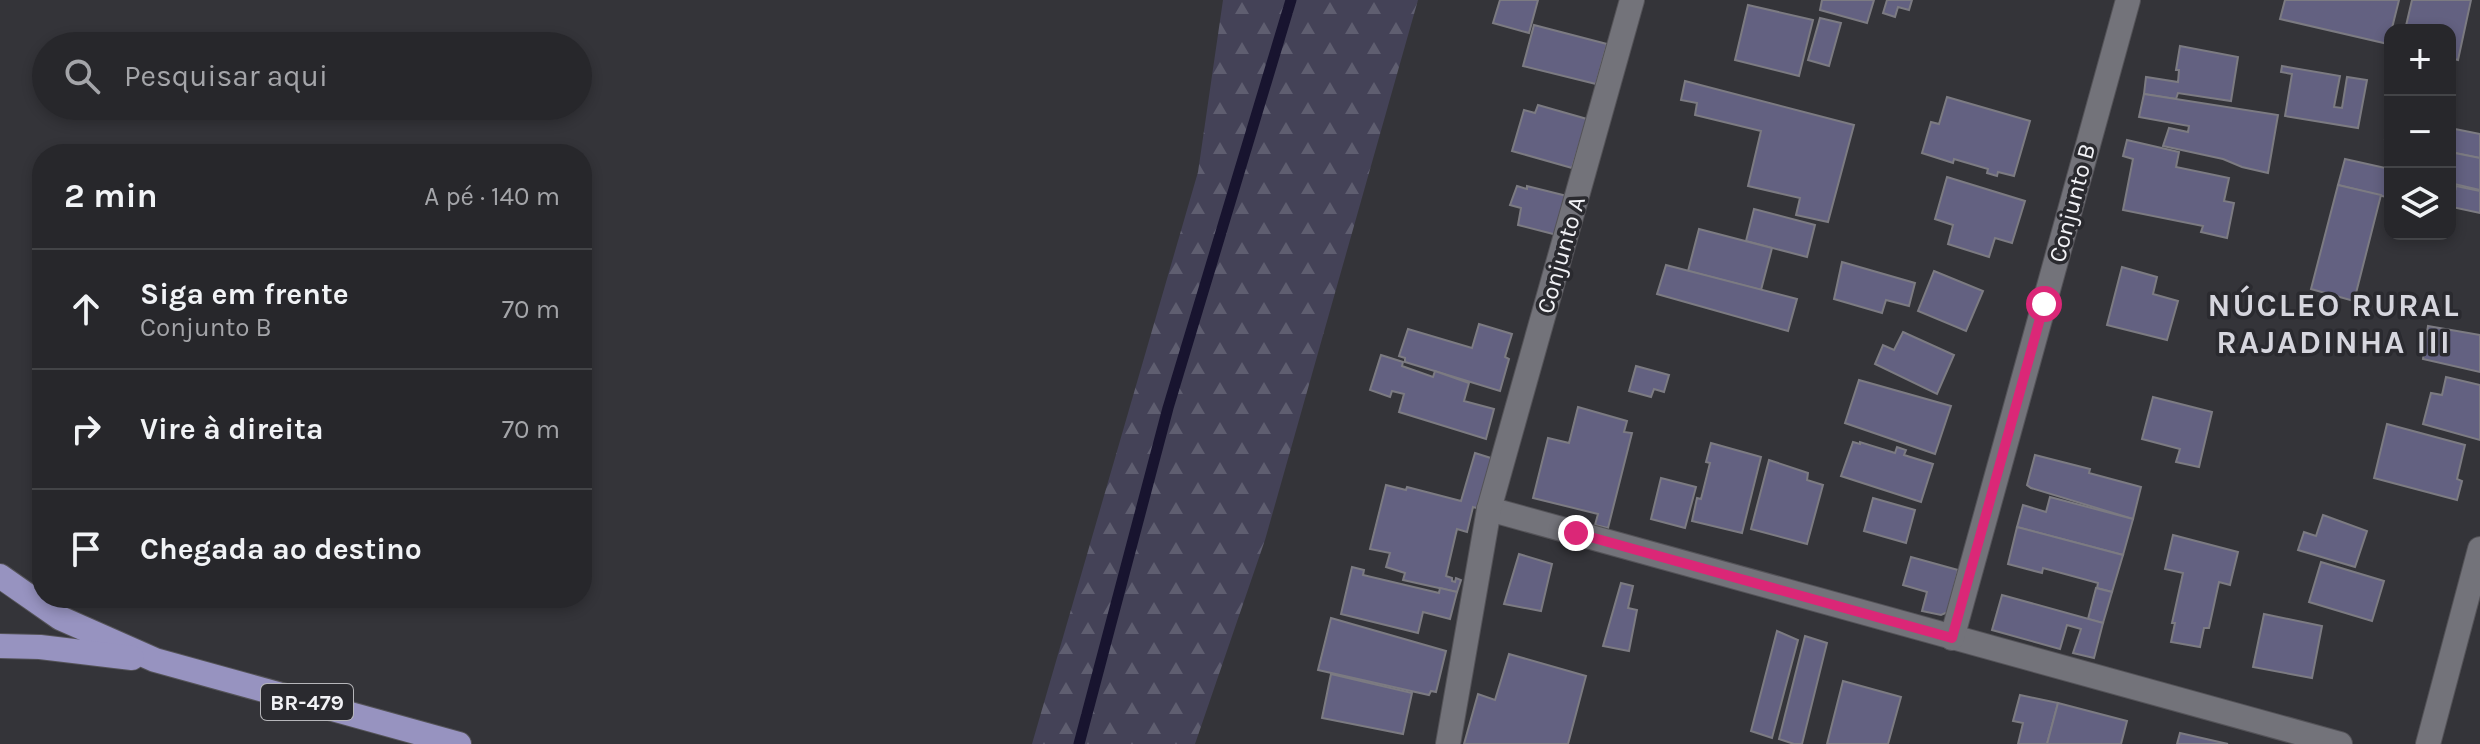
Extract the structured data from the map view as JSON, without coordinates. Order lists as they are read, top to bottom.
{
  "streets": {
    "main road": ["BR-479"],
    "street": ["Conjunto B", "Conjunto A"]
  },
  "districts": ["NÚCLEO RURAL RAJADINHA III"],
  "page": {
    "map_buttons": ["+", "−"],
    "search": "Pesquisar aqui",
    "heading": ["2 min", "A pé · 140 m"],
    "list": [
      ["Siga em frente", "Conjunto B", "70 m"],
      ["Vire à direita", "70 m"],
      "Chegada ao destino"
    ]
  }
}
